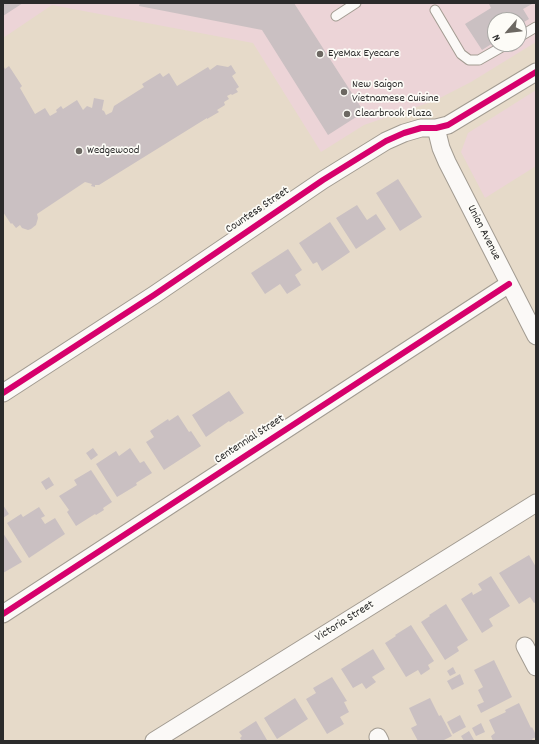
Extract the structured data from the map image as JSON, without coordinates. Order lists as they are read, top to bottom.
{
  "streets": {
    "street": [
      "Countess Street",
      "Union Avenue",
      "Centennial Street",
      "Victoria Street"
    ]
  },
  "crossings": [
    ["Countess Street", "Union Avenue"],
    ["Union Avenue", "Centennial Street"]
  ],
  "places": [
    "EyeMax Eyecare",
    "New Saigon Vietnamese Cuisine",
    "Clearbrook Plaza",
    "Wedgewood"
  ],
  "north": "bottom left"
}
